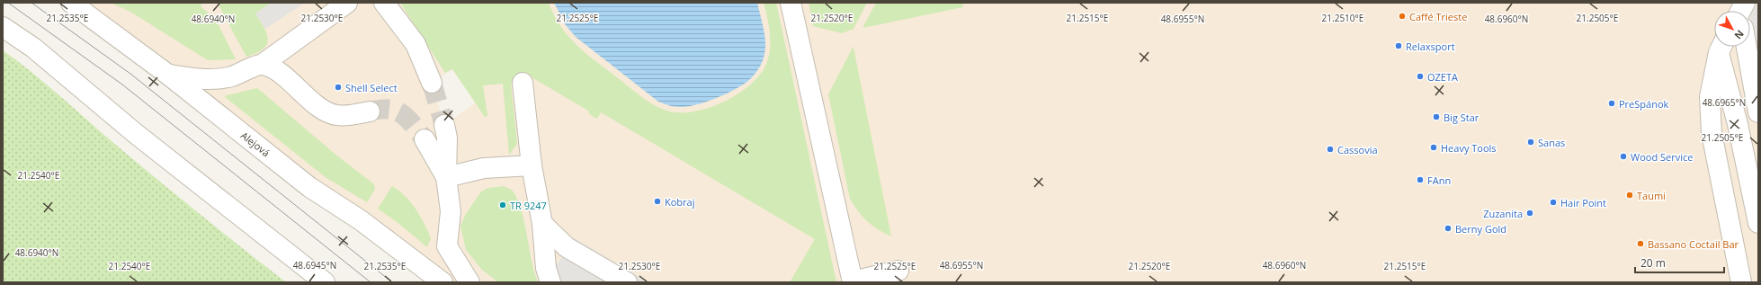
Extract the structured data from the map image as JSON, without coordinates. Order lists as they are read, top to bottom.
{
  "streets": {
    "street": ["Alejová"]
  },
  "places": [
    "Caffé Trieste",
    "Relaxsport",
    "OZETA",
    "Shell Select",
    "PreSpánok",
    "Big Star",
    "Sanas",
    "Heavy Tools",
    "Cassovia",
    "Wood Service",
    "FAnn",
    "Taumi",
    "Kobraj",
    "Hair Point",
    "TR 9247",
    "Zuzanita",
    "Berny Gold",
    "Bassano Coctail Bar"
  ],
  "scale_bar": "20 m",
  "north": "bottom right",
  "coordinates": [
    "21.2535°E",
    "21.2530°E",
    "21.2505°E",
    "21.2525°E",
    "21.2520°E",
    "21.2515°E",
    "21.2510°E",
    "48.6940°N",
    "48.6955°N",
    "48.6960°N",
    "48.6965°N",
    "21.2540°E",
    "48.6945°N"
  ]
}
